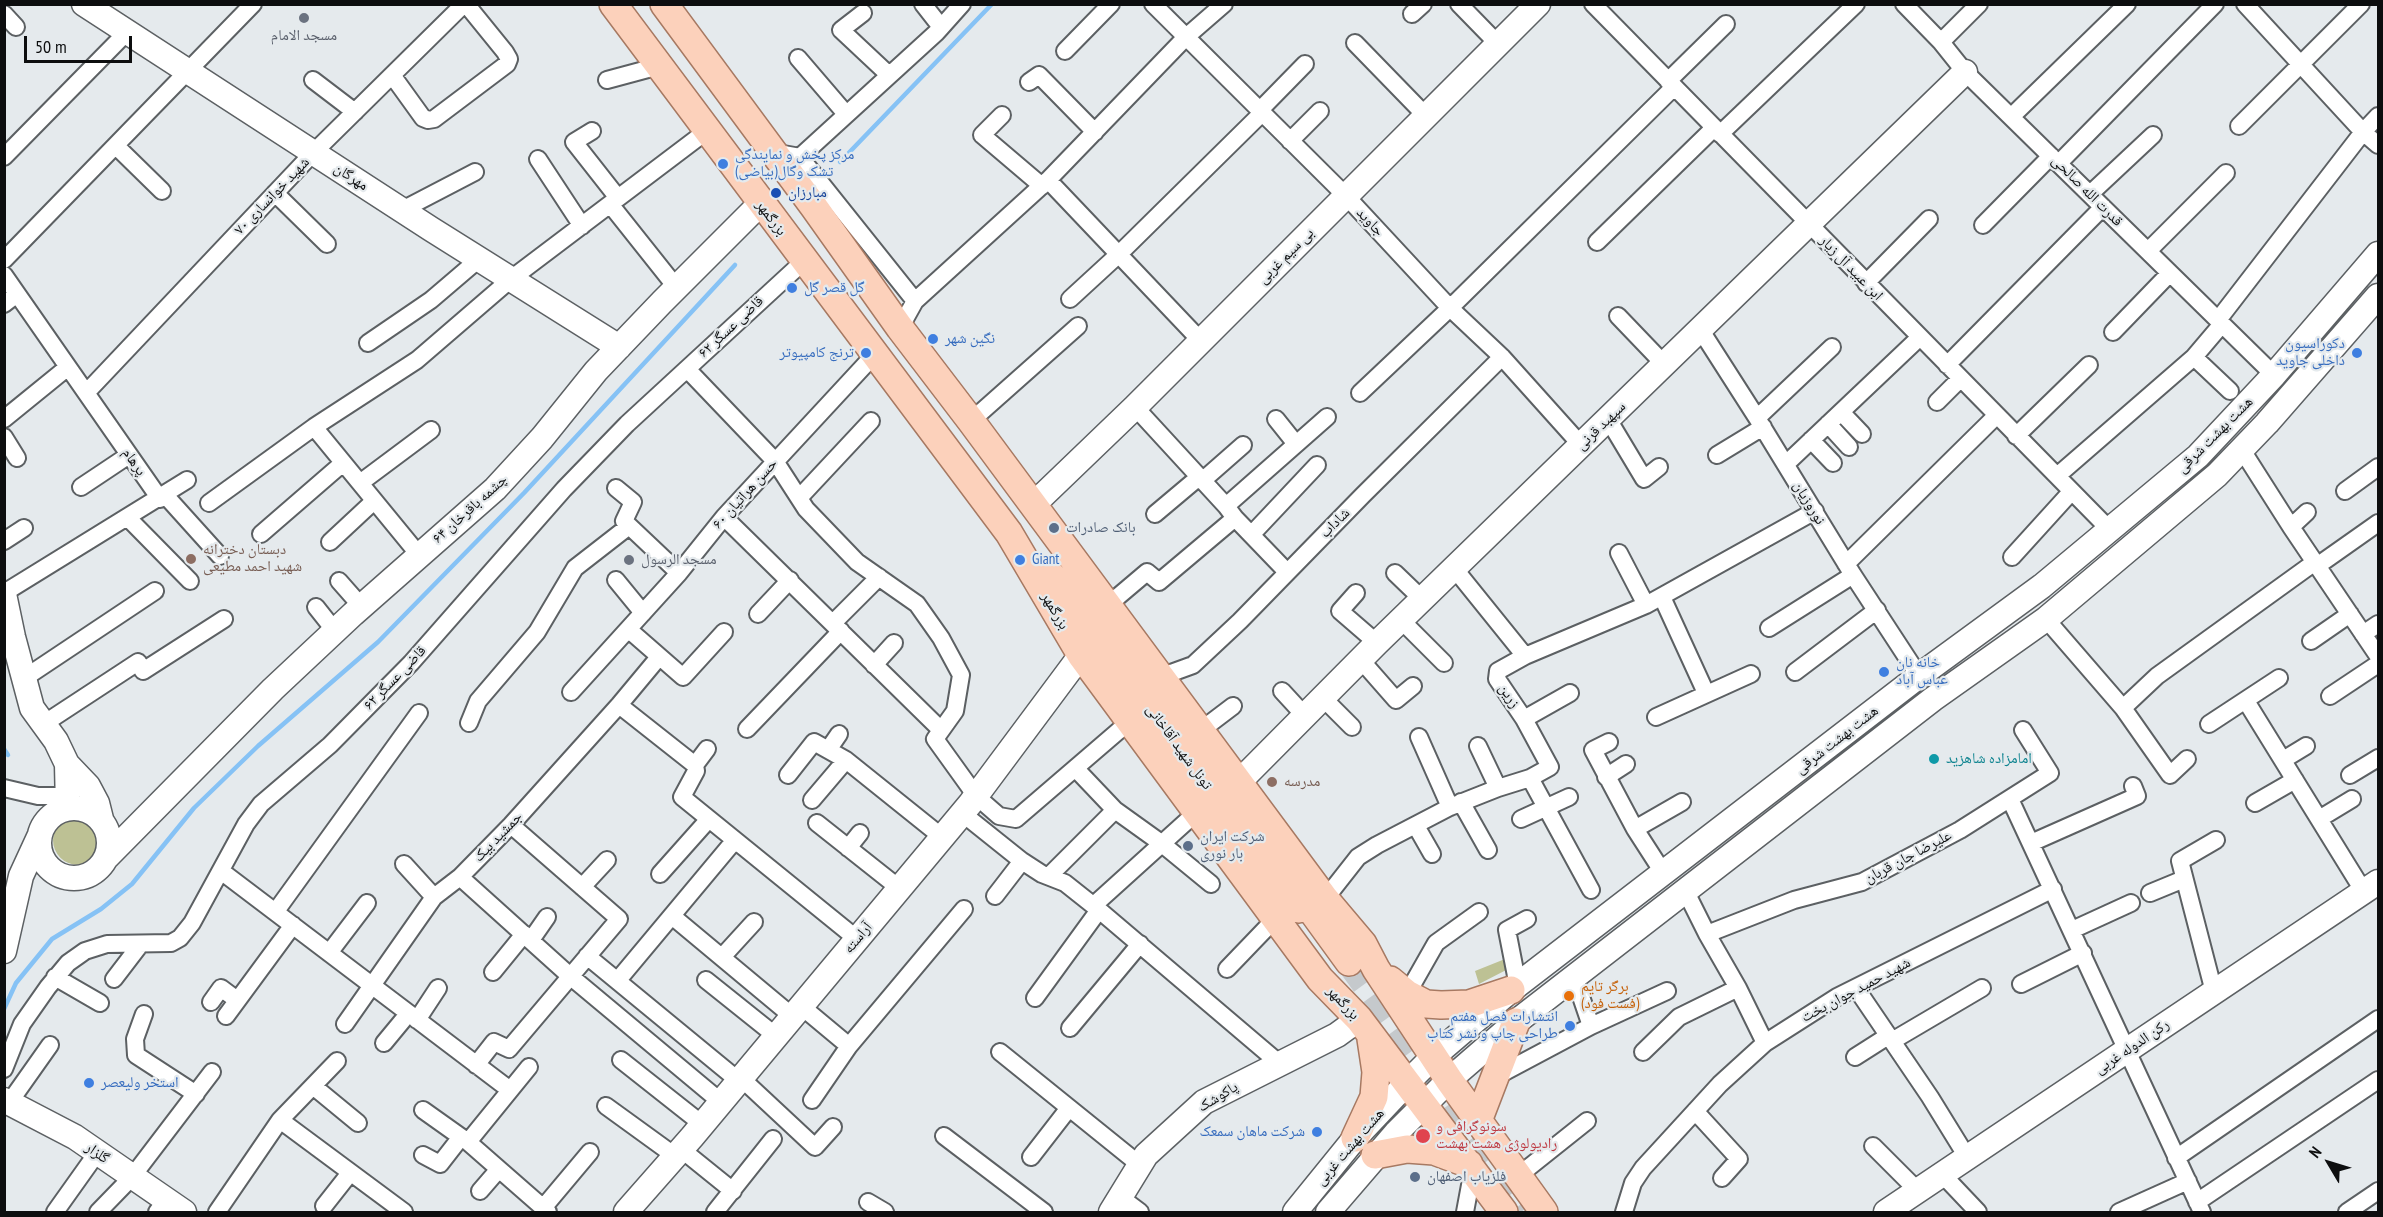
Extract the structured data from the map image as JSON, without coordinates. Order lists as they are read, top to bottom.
{
  "streets": {
    "main road": ["بزرگمهر", "تونل شهید آقاخانی"],
    "street": [
      "مهرگان",
      "قدرت الله صالحی",
      "شهید خوانساری ۷۰",
      "جاوید",
      "بی سیم غربی",
      "ابن عبید آل زیار",
      "قاضی عسگر ۶۲",
      "سپهبد قرنی",
      "هشت بهشت شرقی",
      "پرهام",
      "حسن هراتیان ۶۰",
      "نوروزیان",
      "چشمه باقرخان ۶۴",
      "شاداب",
      "زرین",
      "جمشید بیک",
      "علیرضا جان قربان",
      "آراسته",
      "شهید حمید جوان بخت",
      "رکن الدوله غربی",
      "پاکوشک",
      "هشت بهشت غربی",
      "گلزار"
    ]
  },
  "crossings": [
    ["مهرگان", "شهید خوانساری ۷۰"],
    ["مهرگان", "چشمه باقرخان ۶۴"],
    ["قدرت الله صالحی", "سپهبد قرنی"],
    ["قدرت الله صالحی", "هشت بهشت شرقی"],
    ["شهید خوانساری ۷۰", "پرهام"],
    ["بزرگمهر", "بی سیم غربی"],
    ["بزرگمهر", "قاضی عسگر ۶۲"],
    ["بزرگمهر", "سپهبد قرنی"],
    ["بزرگمهر", "هشت بهشت شرقی"],
    ["بزرگمهر", "حسن هراتیان ۶۰"],
    ["بزرگمهر", "چشمه باقرخان ۶۴"],
    ["بزرگمهر", "شاداب"],
    ["بزرگمهر", "زرین"],
    ["بزرگمهر", "تونل شهید آقاخانی"],
    ["بزرگمهر", "آراسته"],
    ["بزرگمهر", "پاکوشک"],
    ["بزرگمهر", "هشت بهشت غربی"],
    ["جاوید", "بی سیم غربی"],
    ["جاوید", "سپهبد قرنی"],
    ["جاوید", "شاداب"],
    ["ابن عبید آل زیار", "سپهبد قرنی"],
    ["ابن عبید آل زیار", "هشت بهشت شرقی"],
    ["سپهبد قرنی", "نوروزیان"],
    ["هشت بهشت شرقی", "نوروزیان"],
    ["هشت بهشت شرقی", "هشت بهشت غربی"],
    ["نوروزیان", "زرین"]
  ],
  "places": [
    "مسجد الامام",
    "مرکز پخش و نمایندگی تشک وگال(بیاضی)",
    "مبارزان",
    "گل قصر گل",
    "نگین شهر",
    "ترنج کامپیوتر",
    "دکوراسیون داخلی جاوید",
    "بانک صادرات",
    "دبستان دخترانه شهید احمد مطیعی",
    "مسجد الرسول",
    "Giant",
    "خانه نان عباس آباد",
    "امامزاده شاهزید",
    "مدرسه",
    "شرکت ایران بار نوری",
    "برگر تایم (فست فود)",
    "انتشارات فصل هفتم طراحی چاپ و نشر کتاب",
    "استخر ولیعصر",
    "شرکت ماهان سمعک",
    "سونوگرافی و رادیولوژی هشت بهشت",
    "فلزیاب اصفهان"
  ],
  "scale_bar": "50 m",
  "north": "top left"
}
